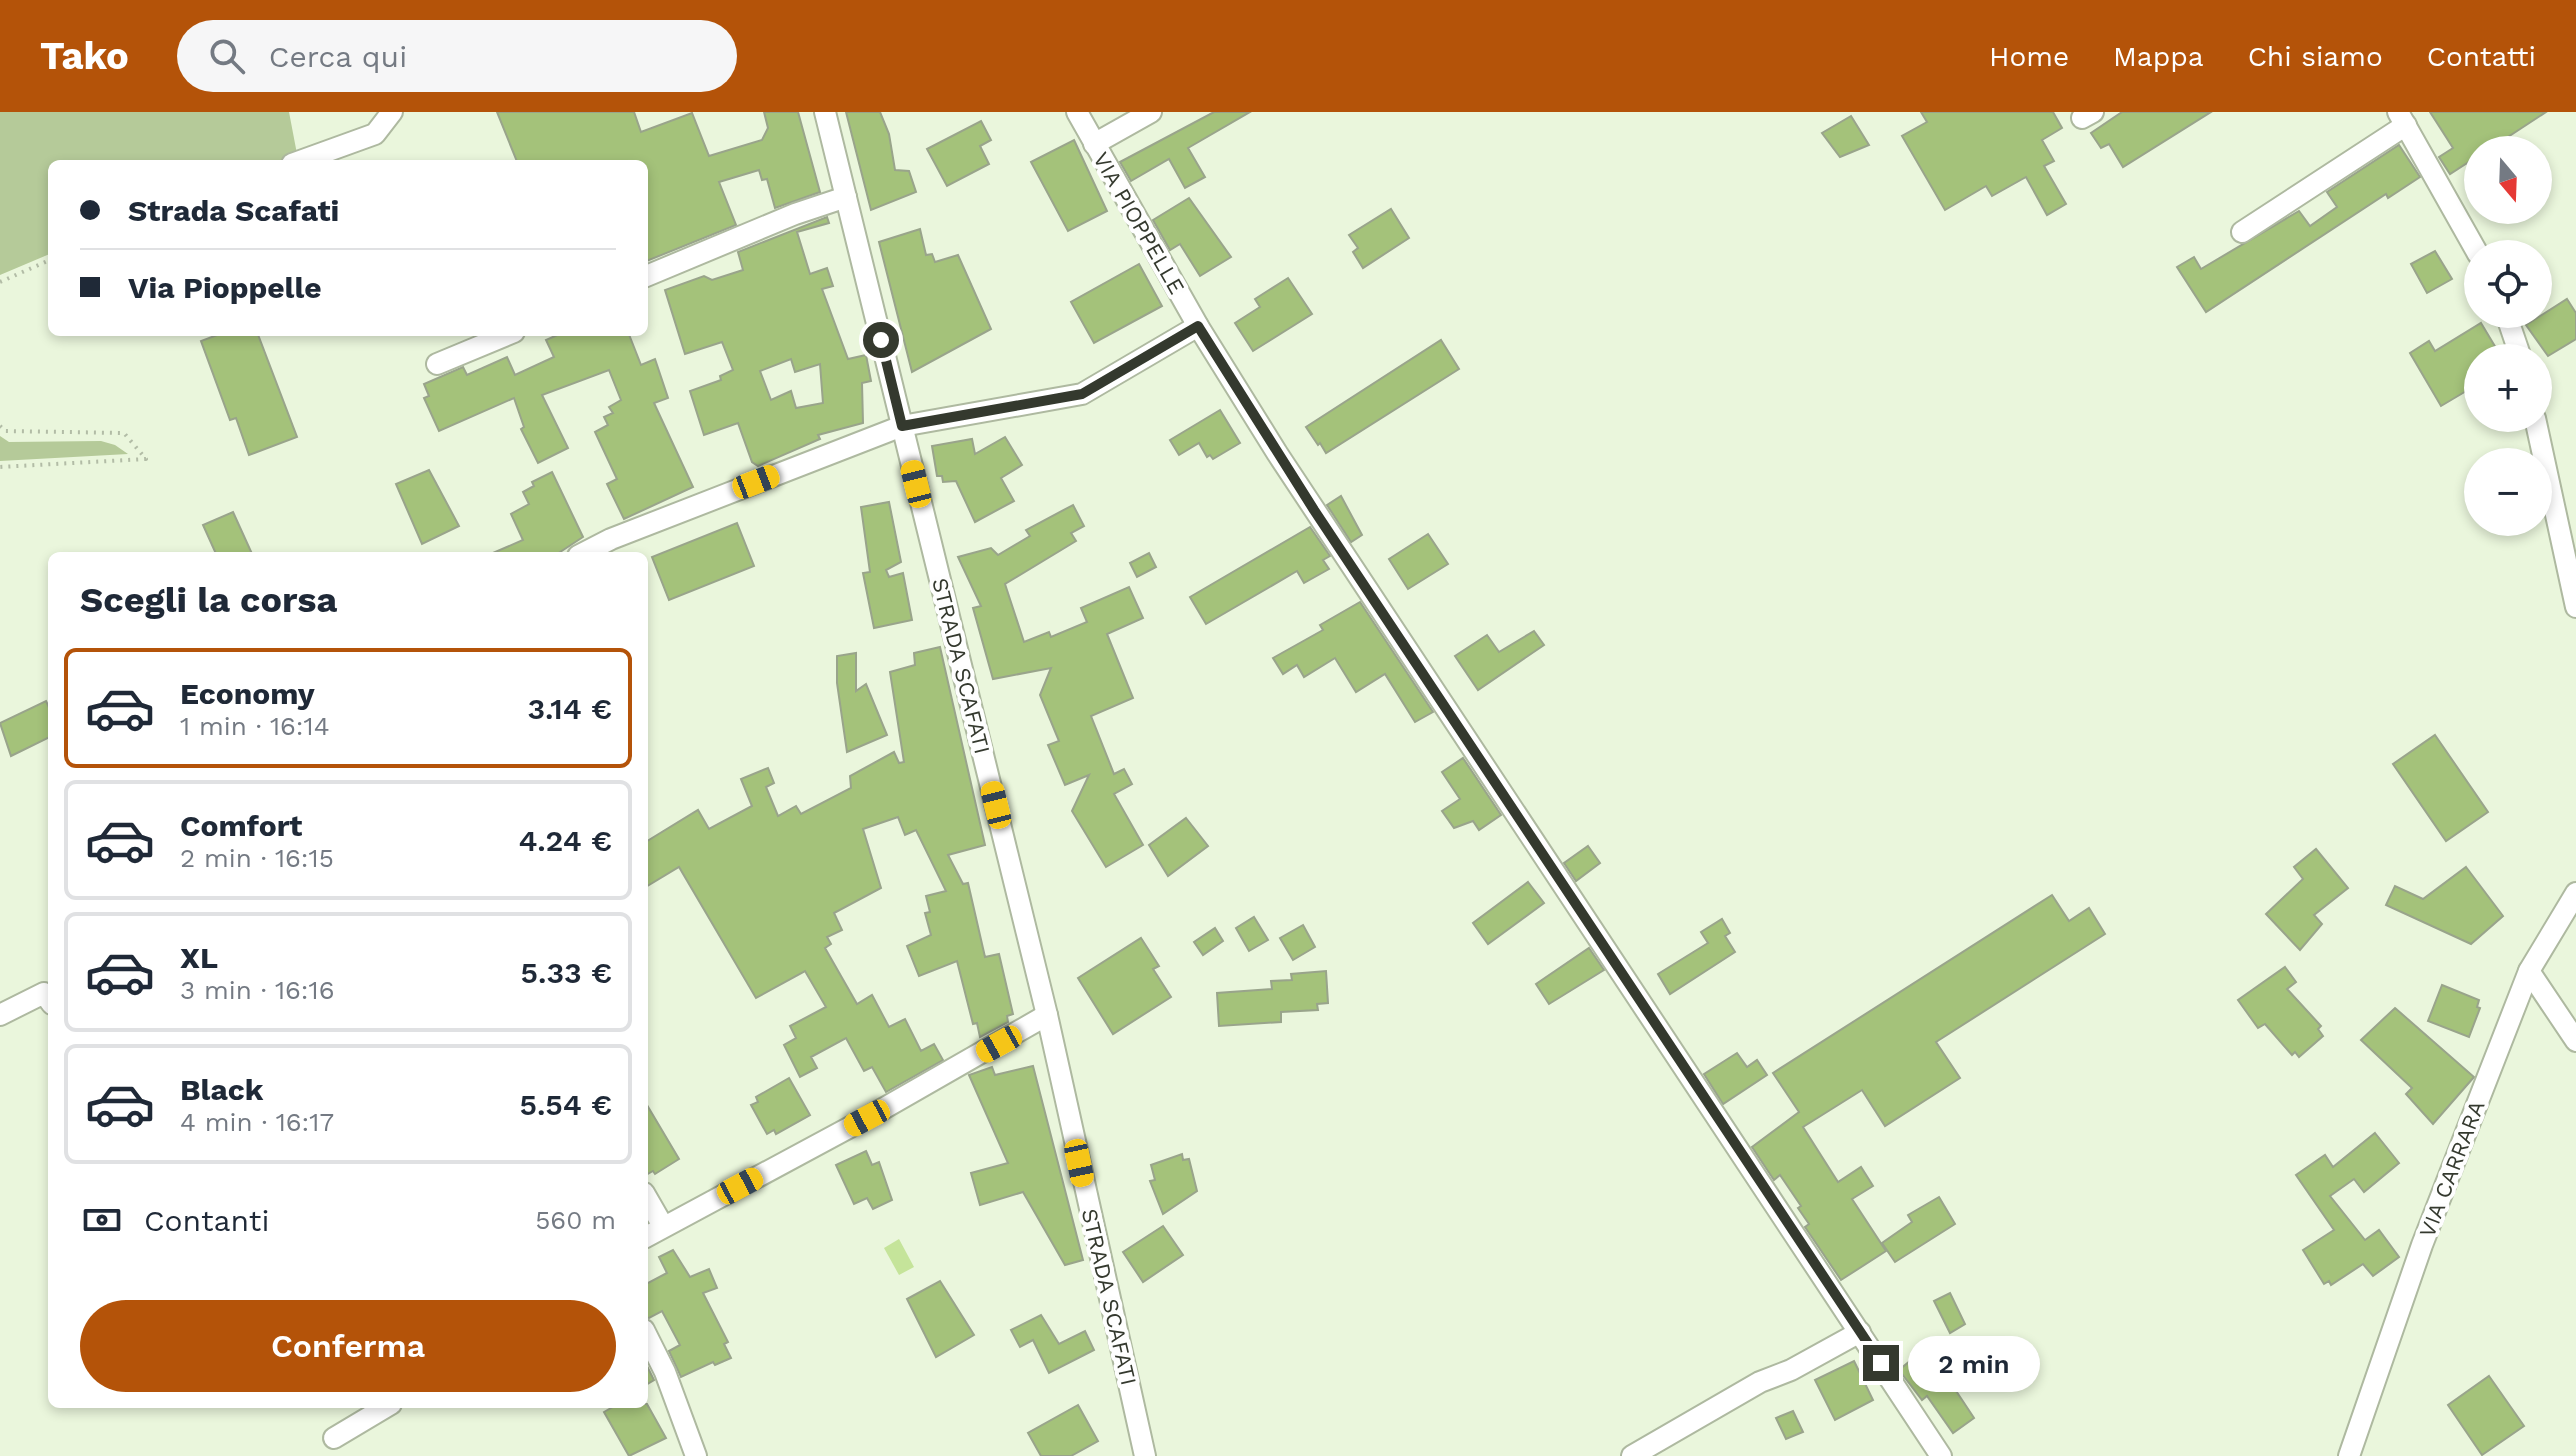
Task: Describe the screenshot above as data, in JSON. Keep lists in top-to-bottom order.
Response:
{
  "streets": {
    "street": ["VIA PIOPPELLE", "STRADA SCAFATI", "VIA CARRARA"]
  },
  "north": "bottom",
  "page": {
    "header": "Tako",
    "search": "Cerca qui",
    "nav": [
      "Home",
      "Mappa",
      "Chi siamo",
      "Contatti"
    ],
    "map_buttons": ["+", "−"],
    "banner": ["Strada Scafati", "Via Pioppelle"],
    "heading": "Scegli la corsa",
    "list": [
      {
        "name": "Economy",
        "note": "1 min · 16:14",
        "value": "3.14 €"
      },
      {
        "name": "Comfort",
        "note": "2 min · 16:15",
        "value": "4.24 €"
      },
      {
        "name": "XL",
        "note": "3 min · 16:16",
        "value": "5.33 €"
      },
      {
        "name": "Black",
        "note": "4 min · 16:17",
        "value": "5.54 €"
      }
    ],
    "pay": ["Contanti", "560 m"],
    "buttons": "Conferma",
    "bubble": "2 min"
  }
}
